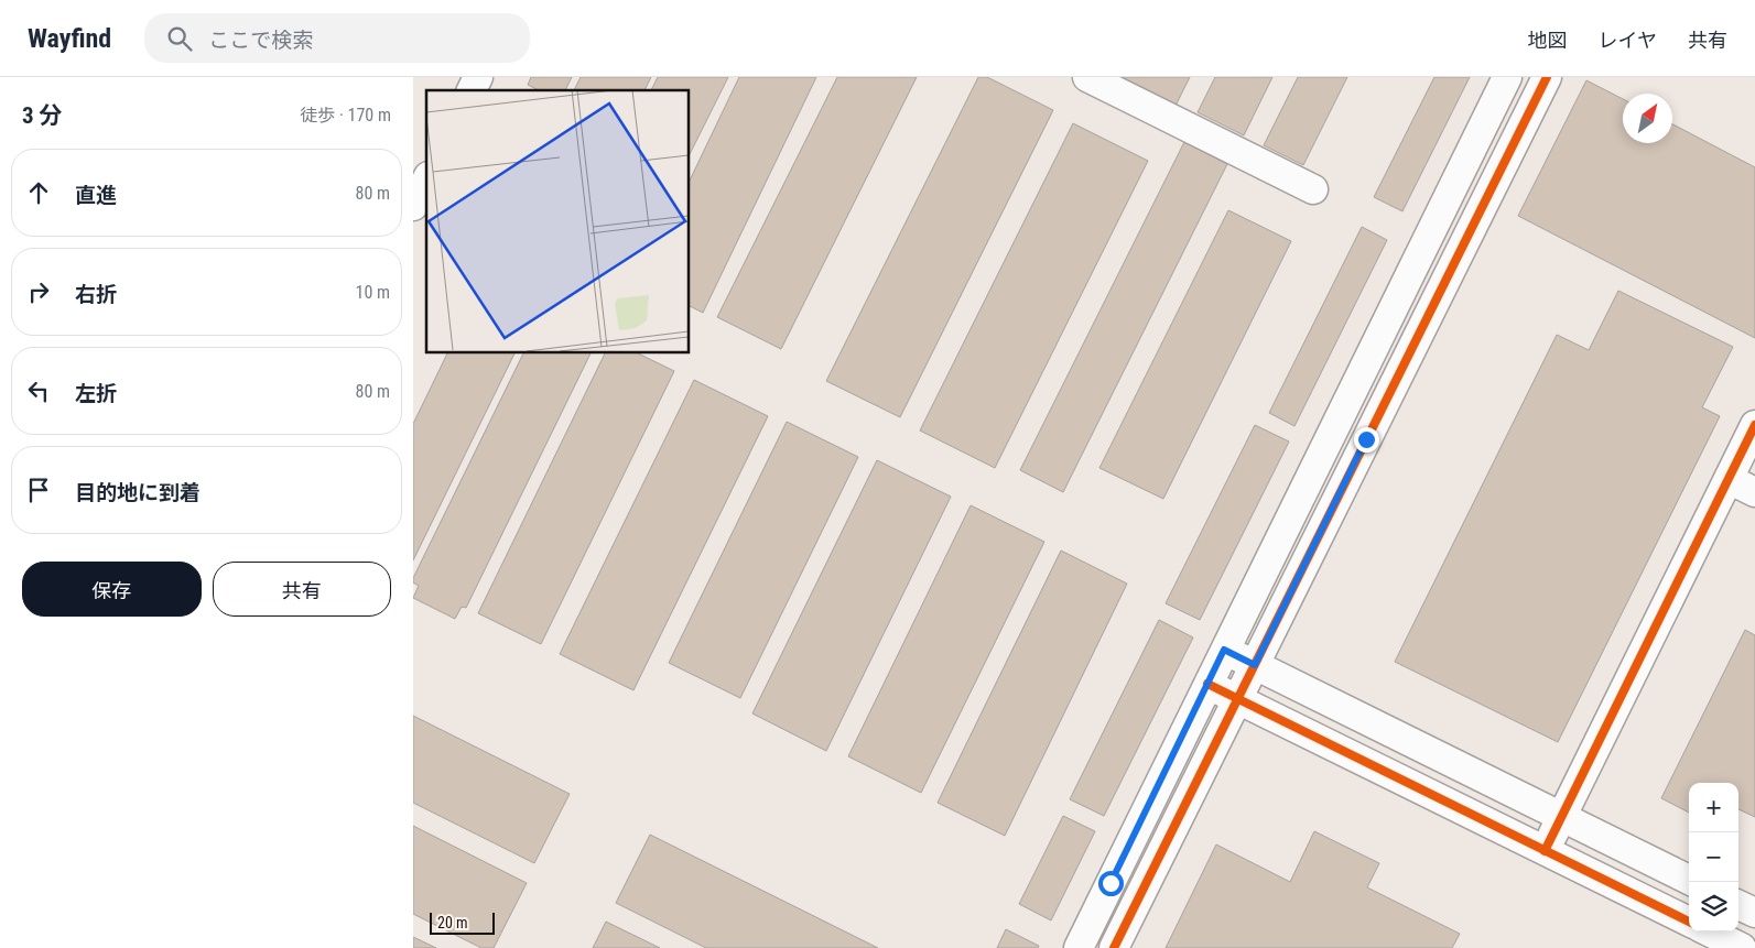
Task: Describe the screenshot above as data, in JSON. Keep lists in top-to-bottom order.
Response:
{
  "scale_bar": "20 m",
  "north": "top right",
  "page": {
    "header": "Wayfind",
    "search": "ここで検索",
    "nav": ["地図", "レイヤ", "共有"],
    "heading": ["3 分", "徒歩 · 170 m"],
    "list": [
      ["直進", "80 m"],
      ["右折", "10 m"],
      ["左折", "80 m"],
      "目的地に到着"
    ],
    "buttons": ["保存", "共有"],
    "map_buttons": ["+", "−"],
    "scale": "20 m"
  }
}
